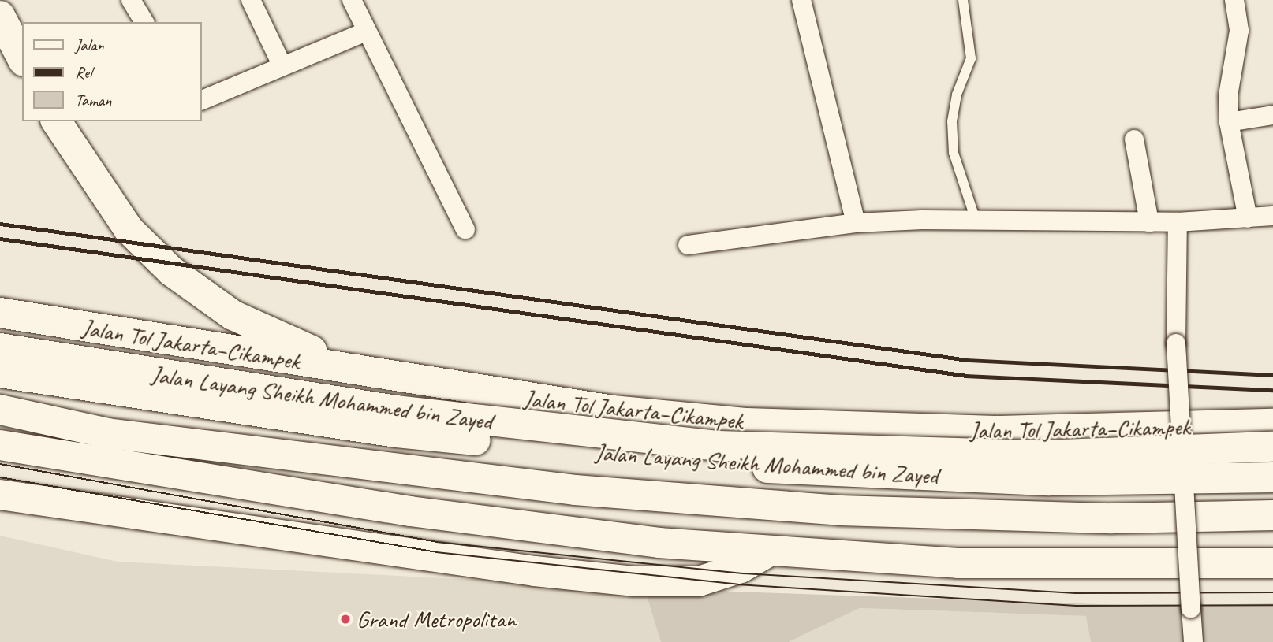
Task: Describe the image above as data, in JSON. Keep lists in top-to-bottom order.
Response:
{
  "streets": {
    "highway": ["Jalan Tol Jakarta–Cikampek", "Jalan Layang Sheikh Mohammed bin Zayed"]
  },
  "places": ["Grand Metropolitan"],
  "legend": ["Jalan", "Rel", "Taman"]
}
